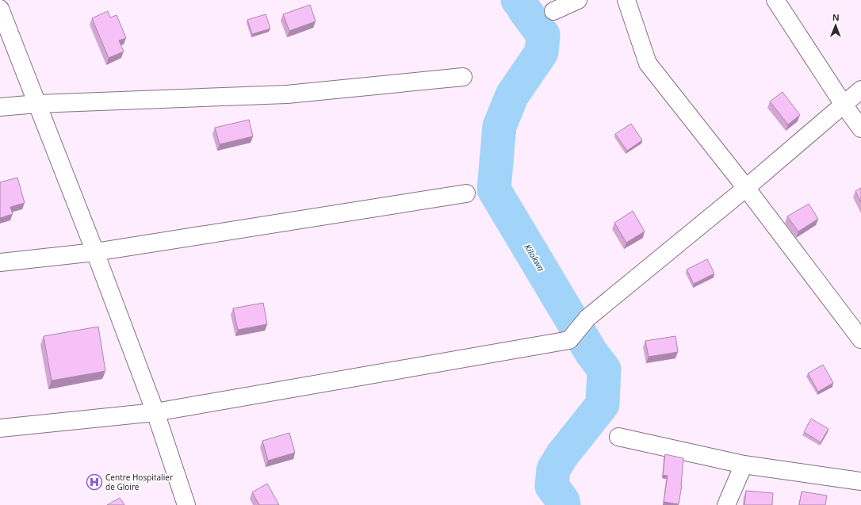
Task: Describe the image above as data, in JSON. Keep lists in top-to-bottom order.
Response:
{
  "water": ["Kilokwa"],
  "places": {
    "hospital": ["Centre Hospitalier de Gloire"]
  },
  "north": "top"
}
